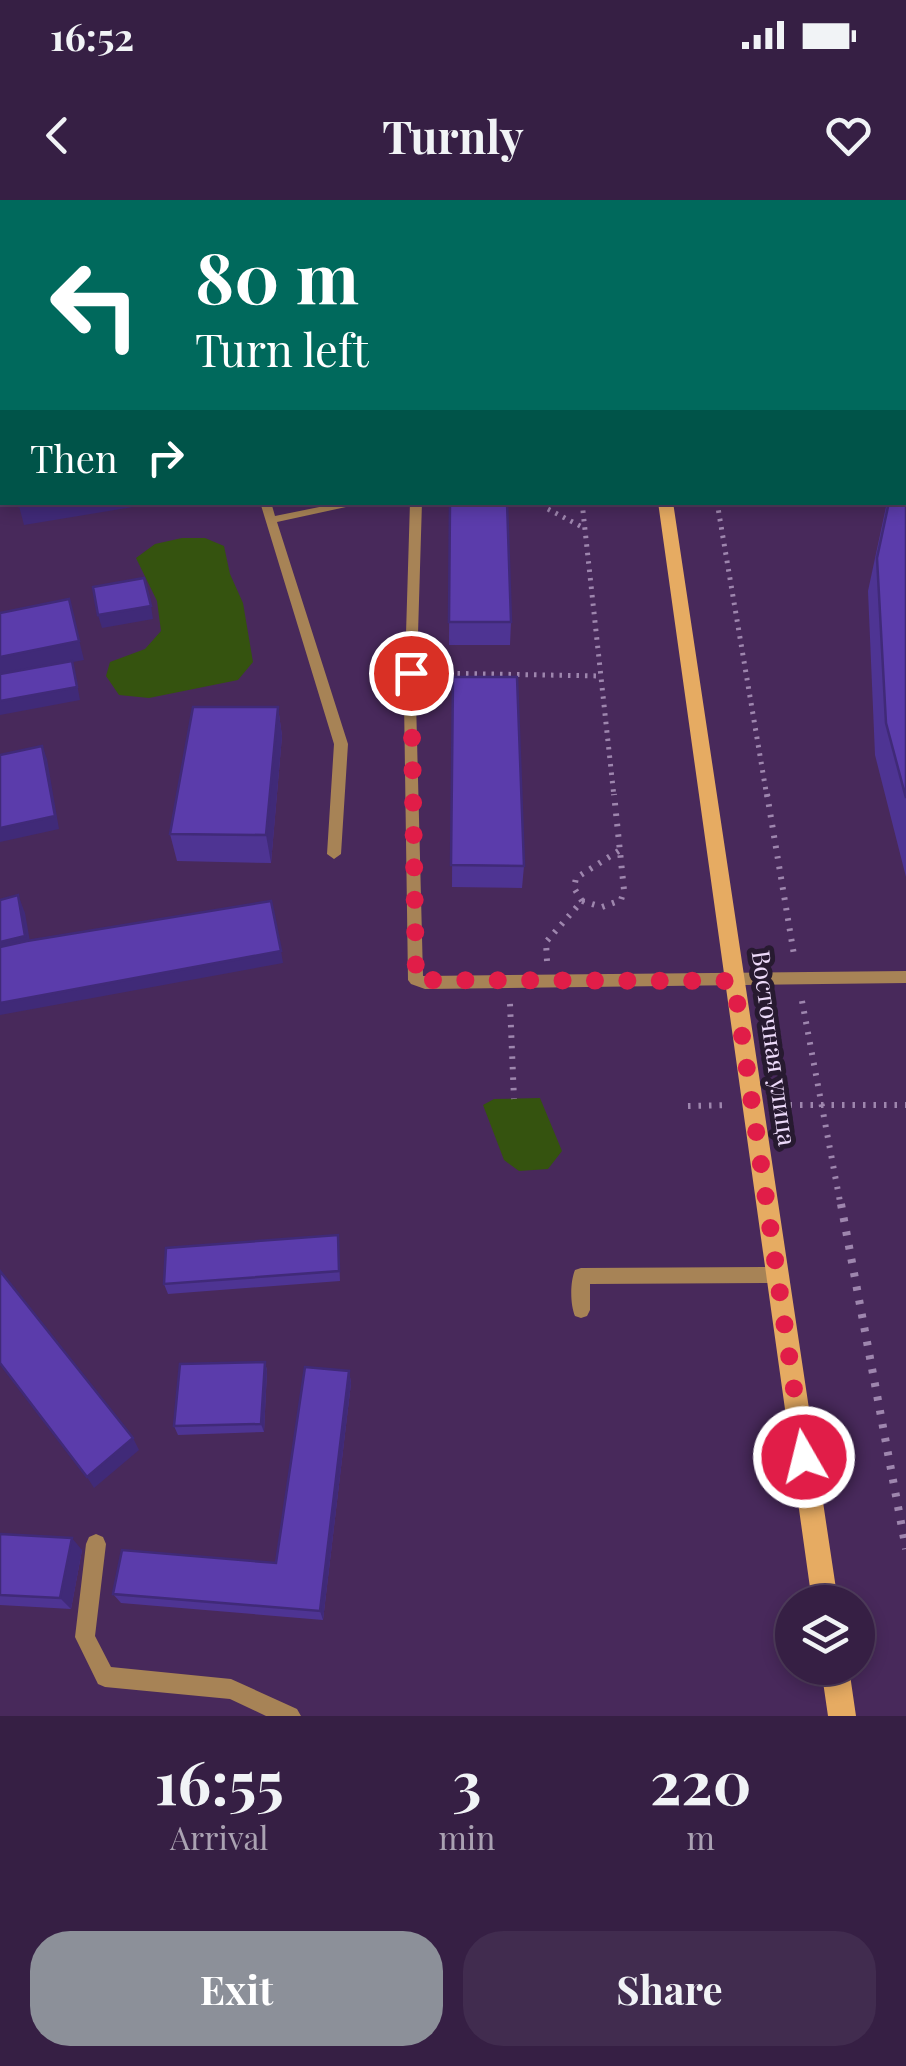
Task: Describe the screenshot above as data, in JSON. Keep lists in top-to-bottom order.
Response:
{
  "streets": {
    "main road": ["Восточная улица"]
  },
  "page": {
    "status": "16:52",
    "header": "Turnly",
    "turn": ["80 m", "Turn left"],
    "then": "Then",
    "eta": [
      "16:55",
      "Arrival",
      "3",
      "min",
      "220",
      "m"
    ],
    "buttons": ["Exit", "Share"]
  }
}
